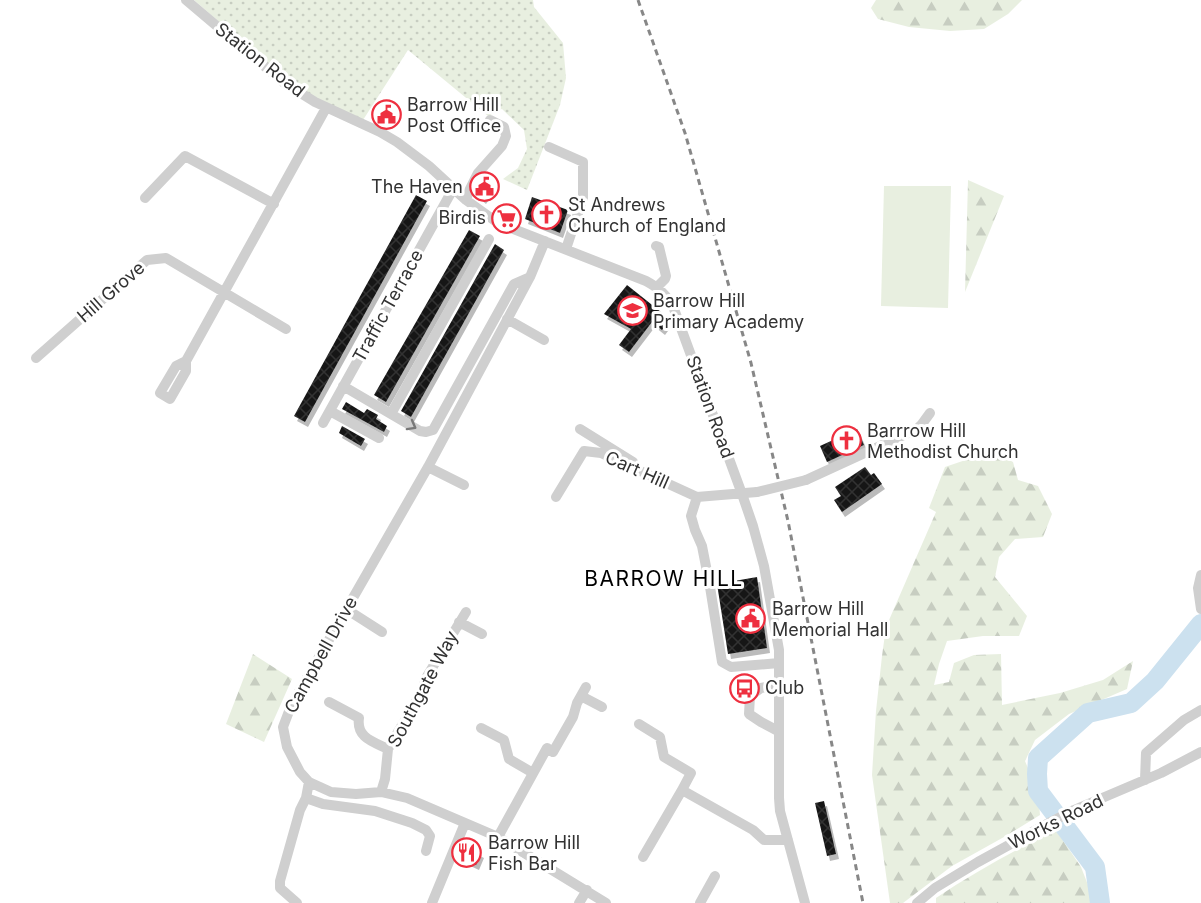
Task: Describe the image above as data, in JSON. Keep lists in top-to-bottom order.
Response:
{
  "streets": {
    "street": [
      "Station Road",
      "Hill Grove",
      "Traffic Terrace",
      "Cart Hill",
      "Campbell Drive",
      "Southgate Way",
      "Works Road"
    ]
  },
  "crossings": [
    ["Station Road", "Traffic Terrace"],
    ["Station Road", "Cart Hill"],
    ["Station Road", "Campbell Drive"]
  ],
  "districts": ["BARROW HILL"],
  "places": {
    "public building": ["Barrow Hill Post Office", "The Haven", "Barrow Hill Memorial Hall"],
    "church": ["St Andrews Church of England", "Barrrow Hill Methodist Church"],
    "supermarket": ["Birdis"],
    "school or university": ["Barrow Hill Primary Academy"],
    "bus stop": ["Club"],
    "restaurant": ["Barrow Hill Fish Bar"]
  }
}
